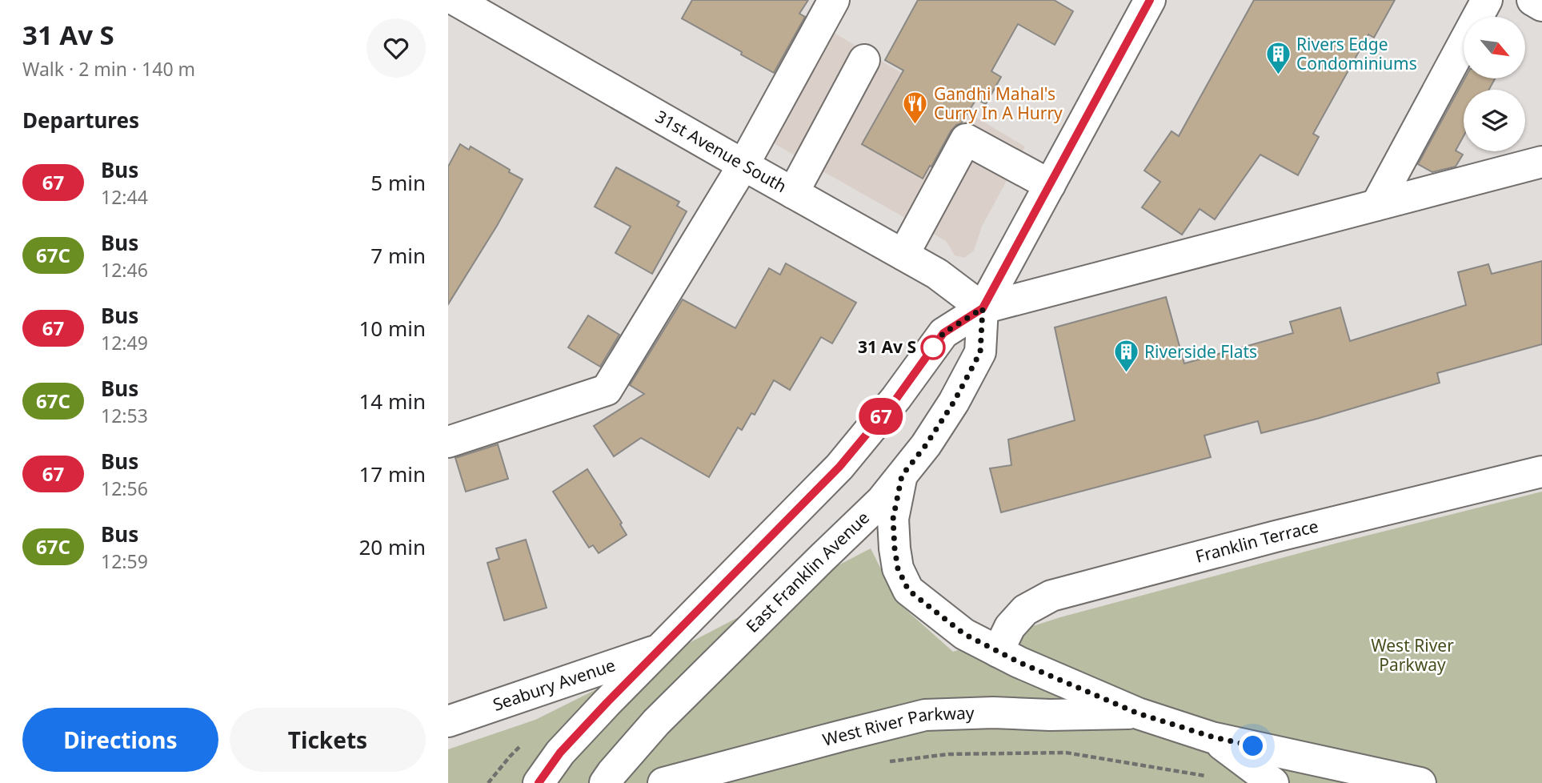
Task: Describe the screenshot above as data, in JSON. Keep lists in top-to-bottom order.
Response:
{
  "streets": {
    "street": [
      "31st Avenue South",
      "Franklin Terrace",
      "East Franklin Avenue",
      "Seabury Avenue",
      "West River Parkway"
    ]
  },
  "crossings": [
    ["31st Avenue South", "East Franklin Avenue"],
    ["Franklin Terrace", "West River Parkway"],
    ["East Franklin Avenue", "Seabury Avenue"],
    ["East Franklin Avenue", "West River Parkway"]
  ],
  "parks": ["West River Parkway"],
  "places": {
    "building": ["Rivers Edge Condominiums", "Riverside Flats"],
    "restaurant": ["Gandhi Mahal's Curry In A Hurry"],
    "other": ["31 Av S"]
  },
  "lines": ["bus line 67"],
  "north": "bottom right",
  "page": {
    "heading": [
      ["31 Av S", "Walk · 2 min · 140 m"],
      "Departures"
    ],
    "on_map": "67",
    "list": [
      {
        "mark": "67",
        "name": "Bus",
        "note": "12:44",
        "value": "5 min"
      },
      {
        "mark": "67C",
        "name": "Bus",
        "note": "12:46",
        "value": "7 min"
      },
      {
        "mark": "67",
        "name": "Bus",
        "note": "12:49",
        "value": "10 min"
      },
      {
        "mark": "67C",
        "name": "Bus",
        "note": "12:53",
        "value": "14 min"
      },
      {
        "mark": "67",
        "name": "Bus",
        "note": "12:56",
        "value": "17 min"
      },
      {
        "mark": "67C",
        "name": "Bus",
        "note": "12:59",
        "value": "20 min"
      }
    ],
    "buttons": ["Directions", "Tickets"]
  }
}
